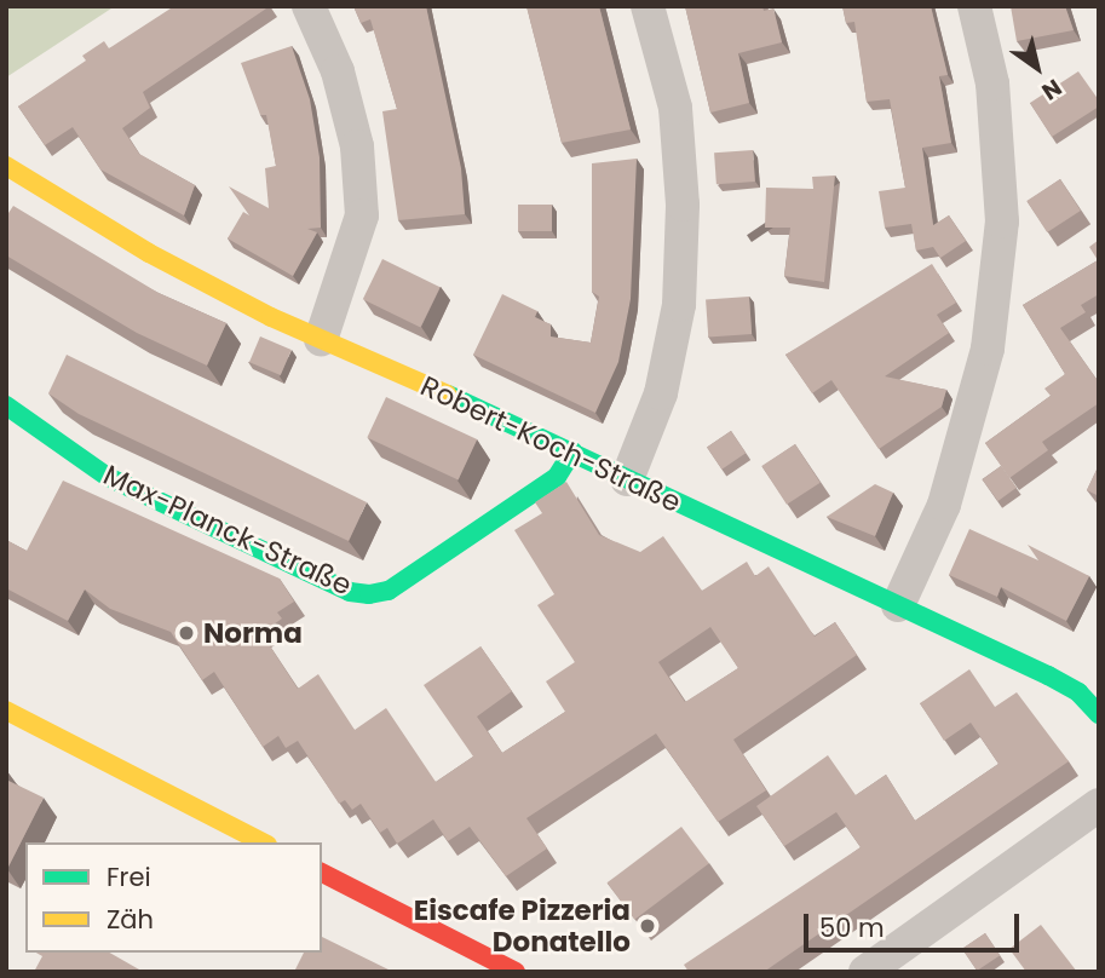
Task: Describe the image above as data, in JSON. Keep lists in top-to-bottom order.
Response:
{
  "streets": {
    "street": ["Robert-Koch-Straße", "Max-Planck-Straße"]
  },
  "crossings": [
    ["Robert-Koch-Straße", "Max-Planck-Straße"]
  ],
  "places": ["Norma", "Eiscafe Pizzeria Donatello"],
  "legend": ["Frei", "Zäh"],
  "scale_bar": "50 m",
  "north": "bottom right"
}
